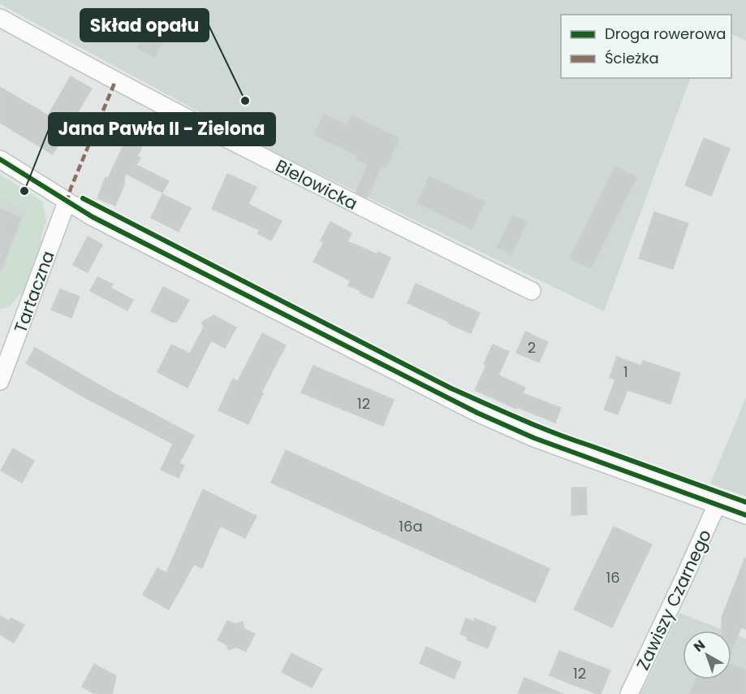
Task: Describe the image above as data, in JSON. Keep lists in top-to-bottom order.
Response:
{
  "streets": {
    "street": ["Bielowicka", "Tartaczna", "Zawiszy Czarnego"]
  },
  "places": ["Skład opału", "Jana Pawła II - Zielona"],
  "house_numbers": [
    "2",
    "1",
    "12",
    "16a",
    "16",
    "12"
  ],
  "legend": ["Droga rowerowa", "Ścieżka"],
  "north": "top left"
}
